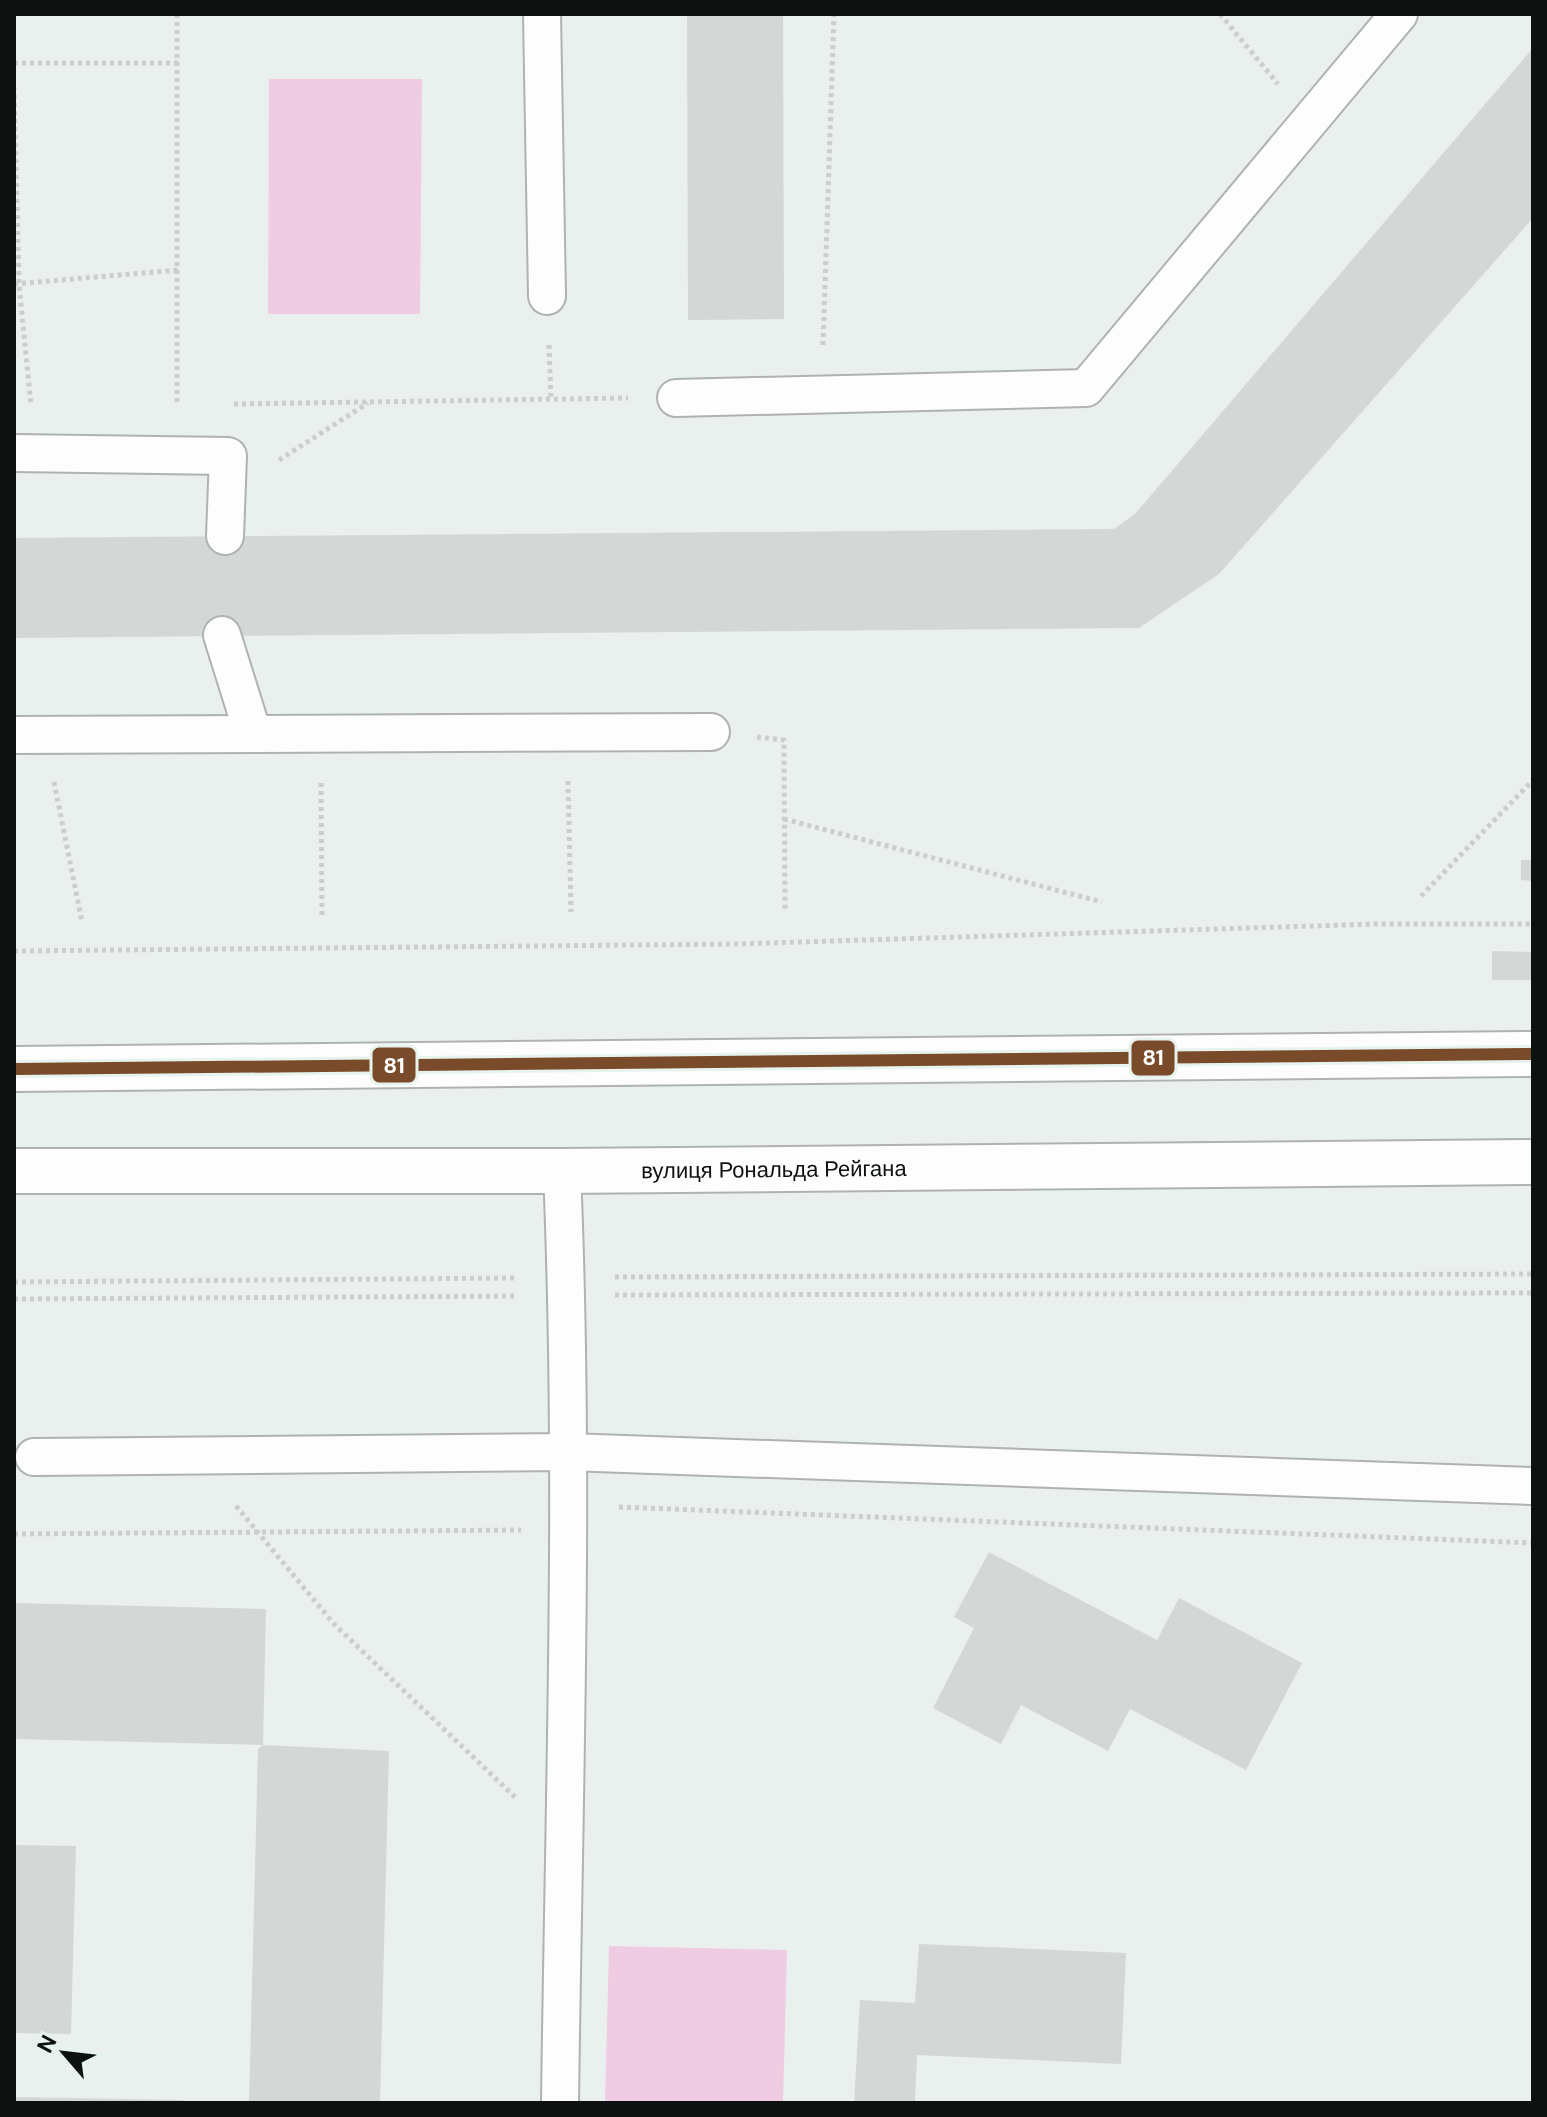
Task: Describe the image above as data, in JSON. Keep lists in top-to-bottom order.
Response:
{
  "streets": {
    "main road": ["вулиця Рональда Рейгана"]
  },
  "lines": ["transit line 81"],
  "north": "top left"
}
